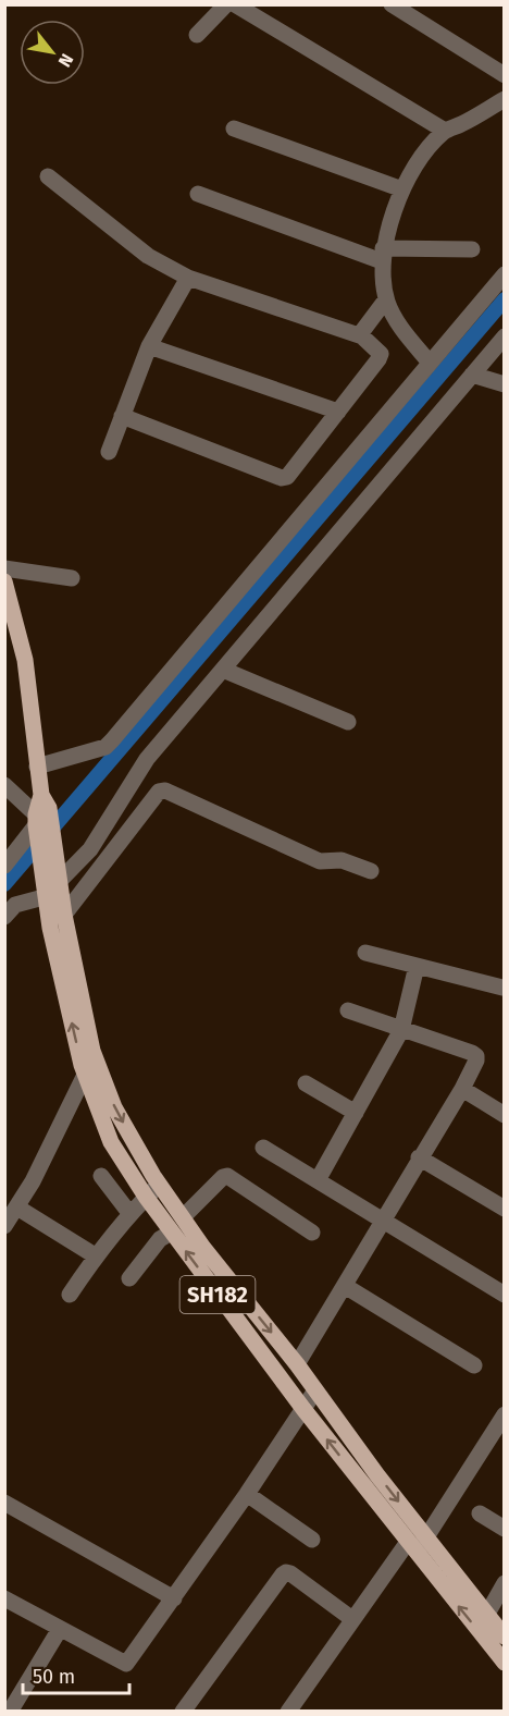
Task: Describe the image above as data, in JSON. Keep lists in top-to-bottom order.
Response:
{
  "streets": {
    "main road": ["SH182"]
  },
  "scale_bar": "50 m",
  "north": "bottom right"
}
